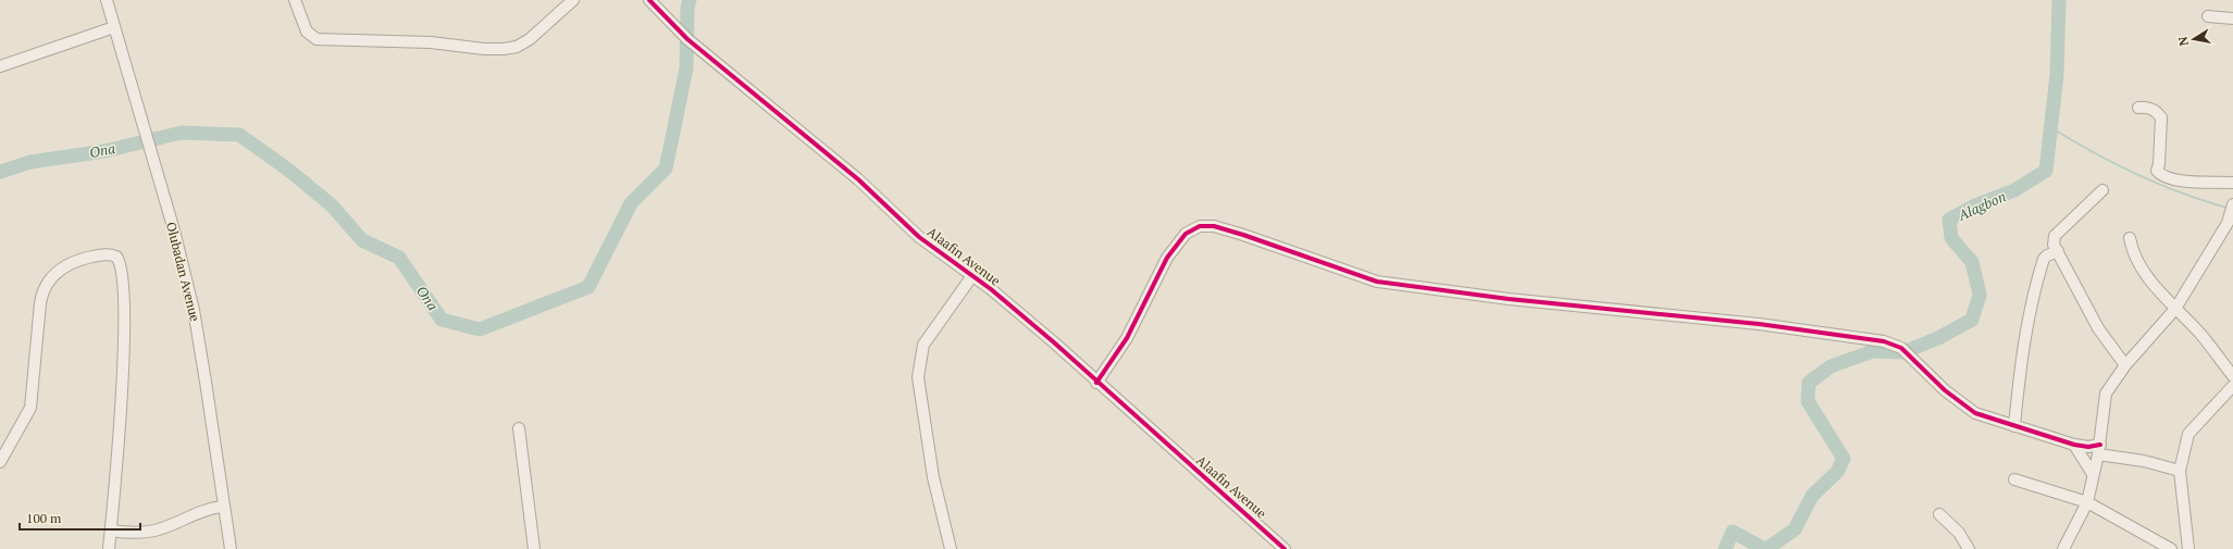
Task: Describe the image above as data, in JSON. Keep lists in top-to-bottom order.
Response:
{
  "streets": {
    "street": ["Alaafin Avenue", "Olubadan Avenue"]
  },
  "water": ["Ona", "Alagbon"],
  "scale_bar": "100 m",
  "north": "left"
}
